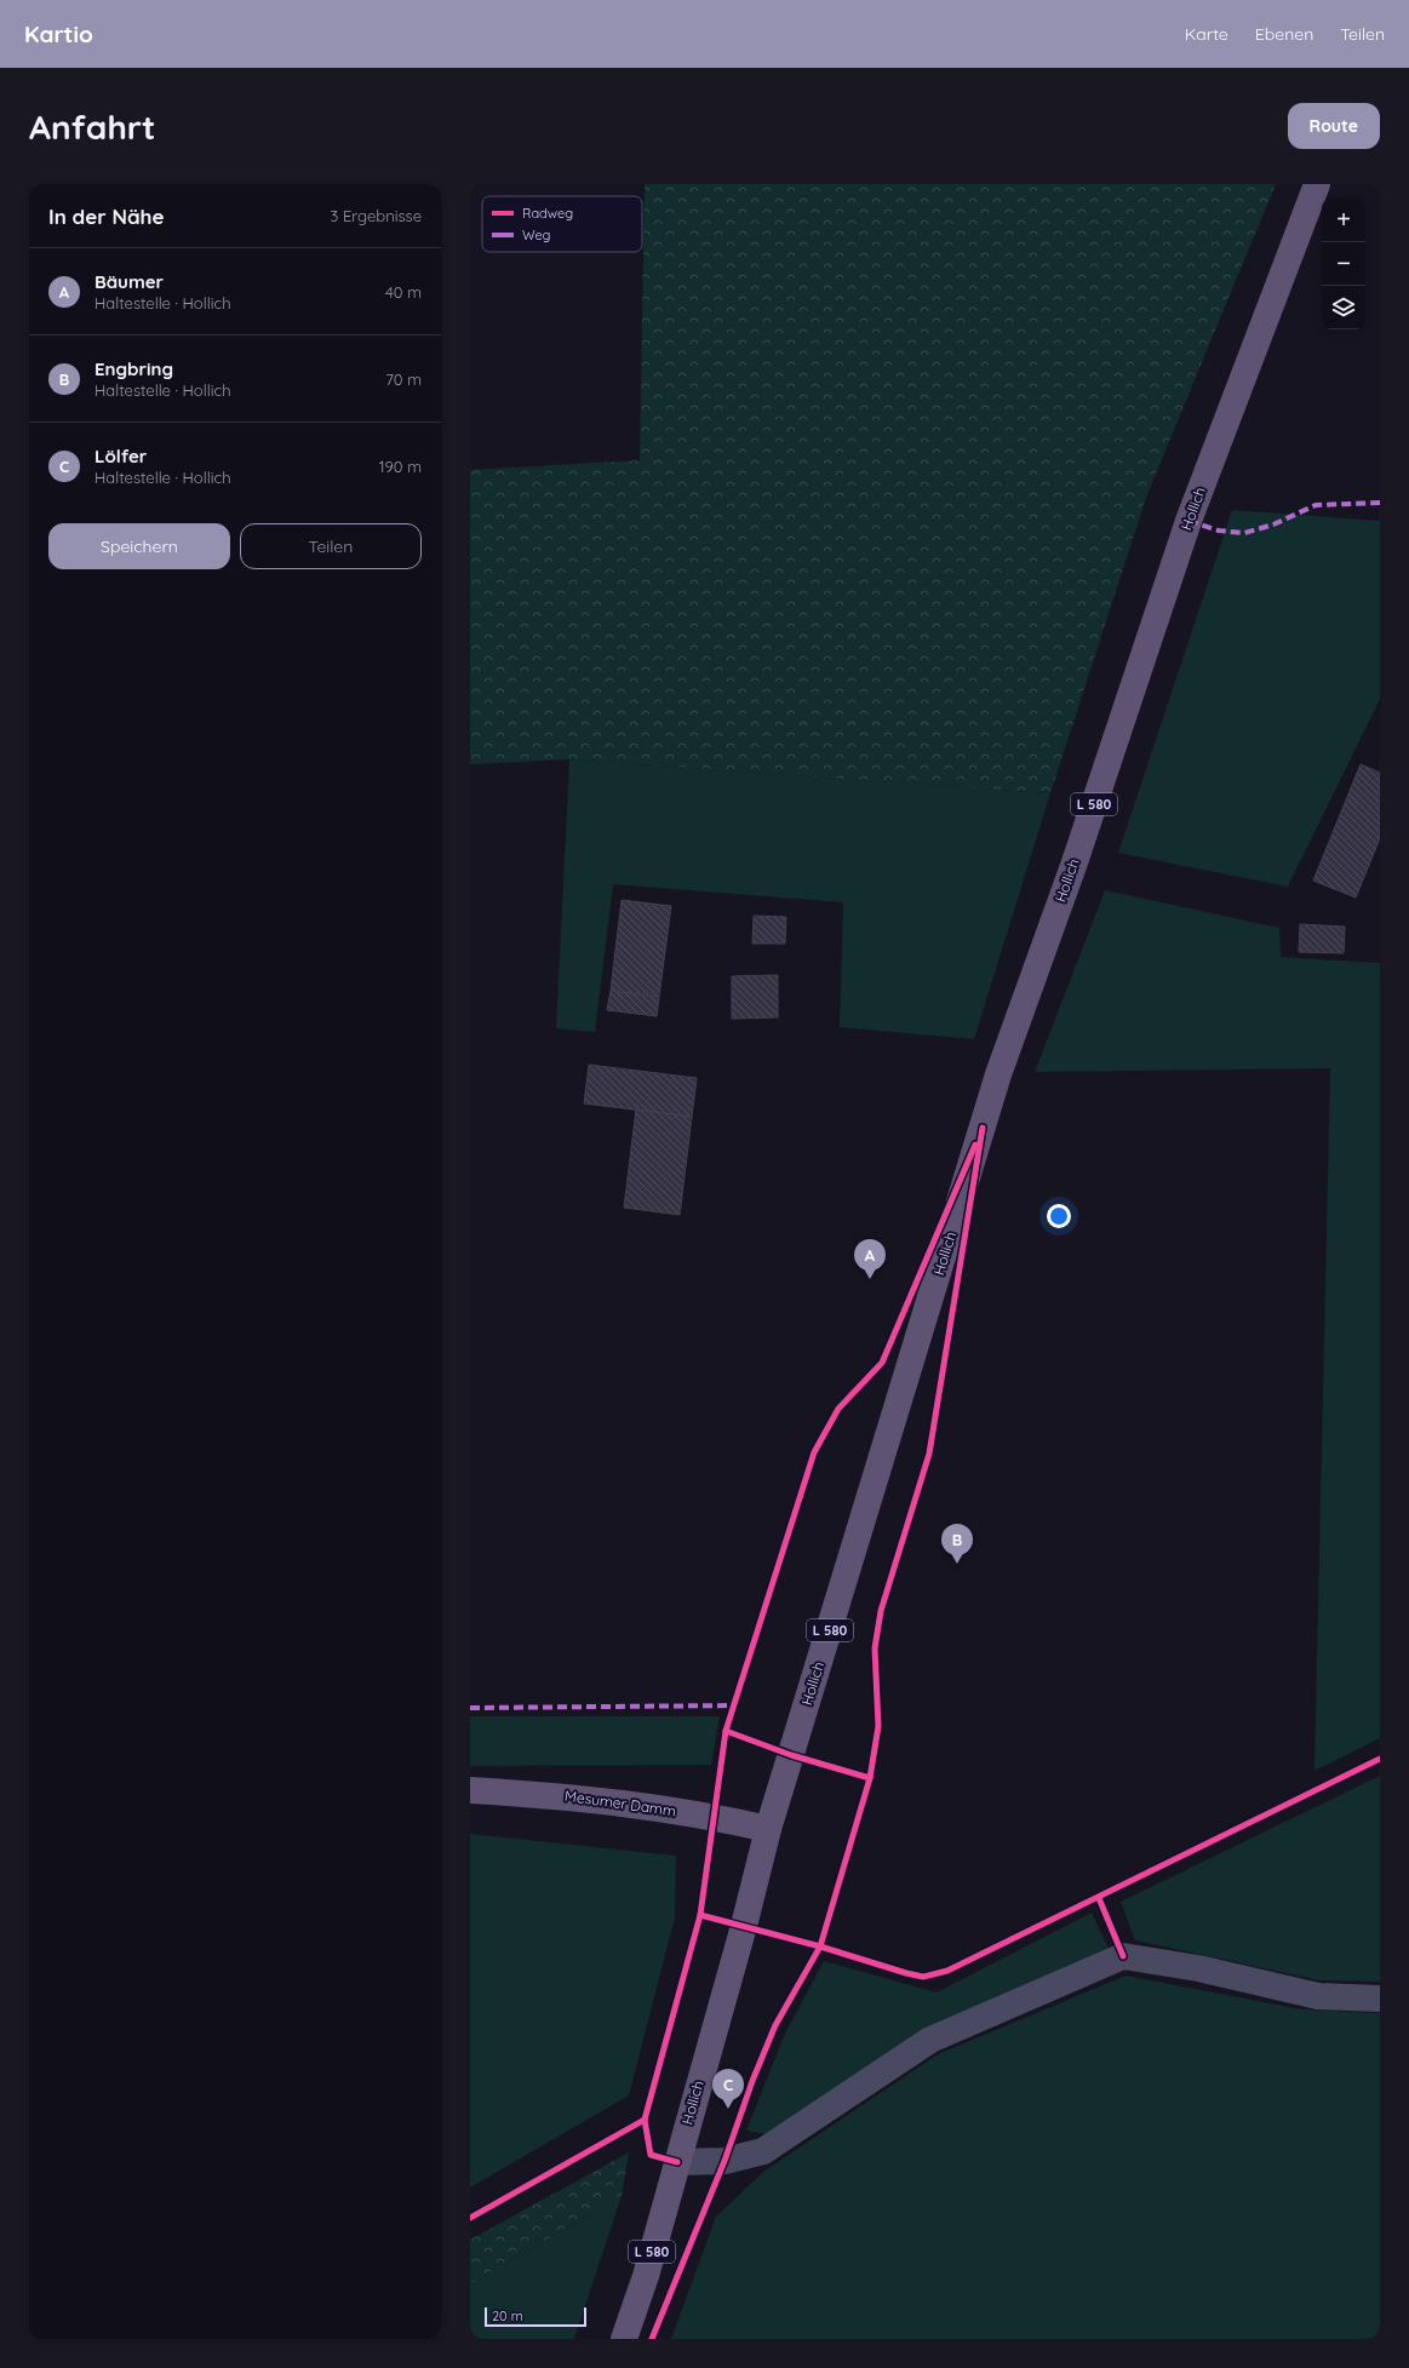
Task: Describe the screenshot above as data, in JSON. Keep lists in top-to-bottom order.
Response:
{
  "streets": {
    "main road": ["Hollich", "L 580", "Mesumer Damm"]
  },
  "crossings": [
    ["Hollich", "Mesumer Damm"]
  ],
  "legend": ["Radweg", "Weg"],
  "scale_bar": "20 m",
  "page": {
    "header": "Kartio",
    "nav": ["Karte", "Ebenen", "Teilen"],
    "buttons": [
      "Route",
      ["Speichern", "Teilen"]
    ],
    "title": "Anfahrt",
    "heading": ["In der Nähe", "3 Ergebnisse"],
    "map_buttons": ["+", "−"],
    "list": [
      {
        "mark": "A",
        "name": "Bäumer",
        "note": "Haltestelle · Hollich",
        "value": "40 m"
      },
      {
        "mark": "B",
        "name": "Engbring",
        "note": "Haltestelle · Hollich",
        "value": "70 m"
      },
      {
        "mark": "C",
        "name": "Lölfer",
        "note": "Haltestelle · Hollich",
        "value": "190 m"
      }
    ],
    "pins": ["A", "B", "C"],
    "scale": "20 m"
  }
}
